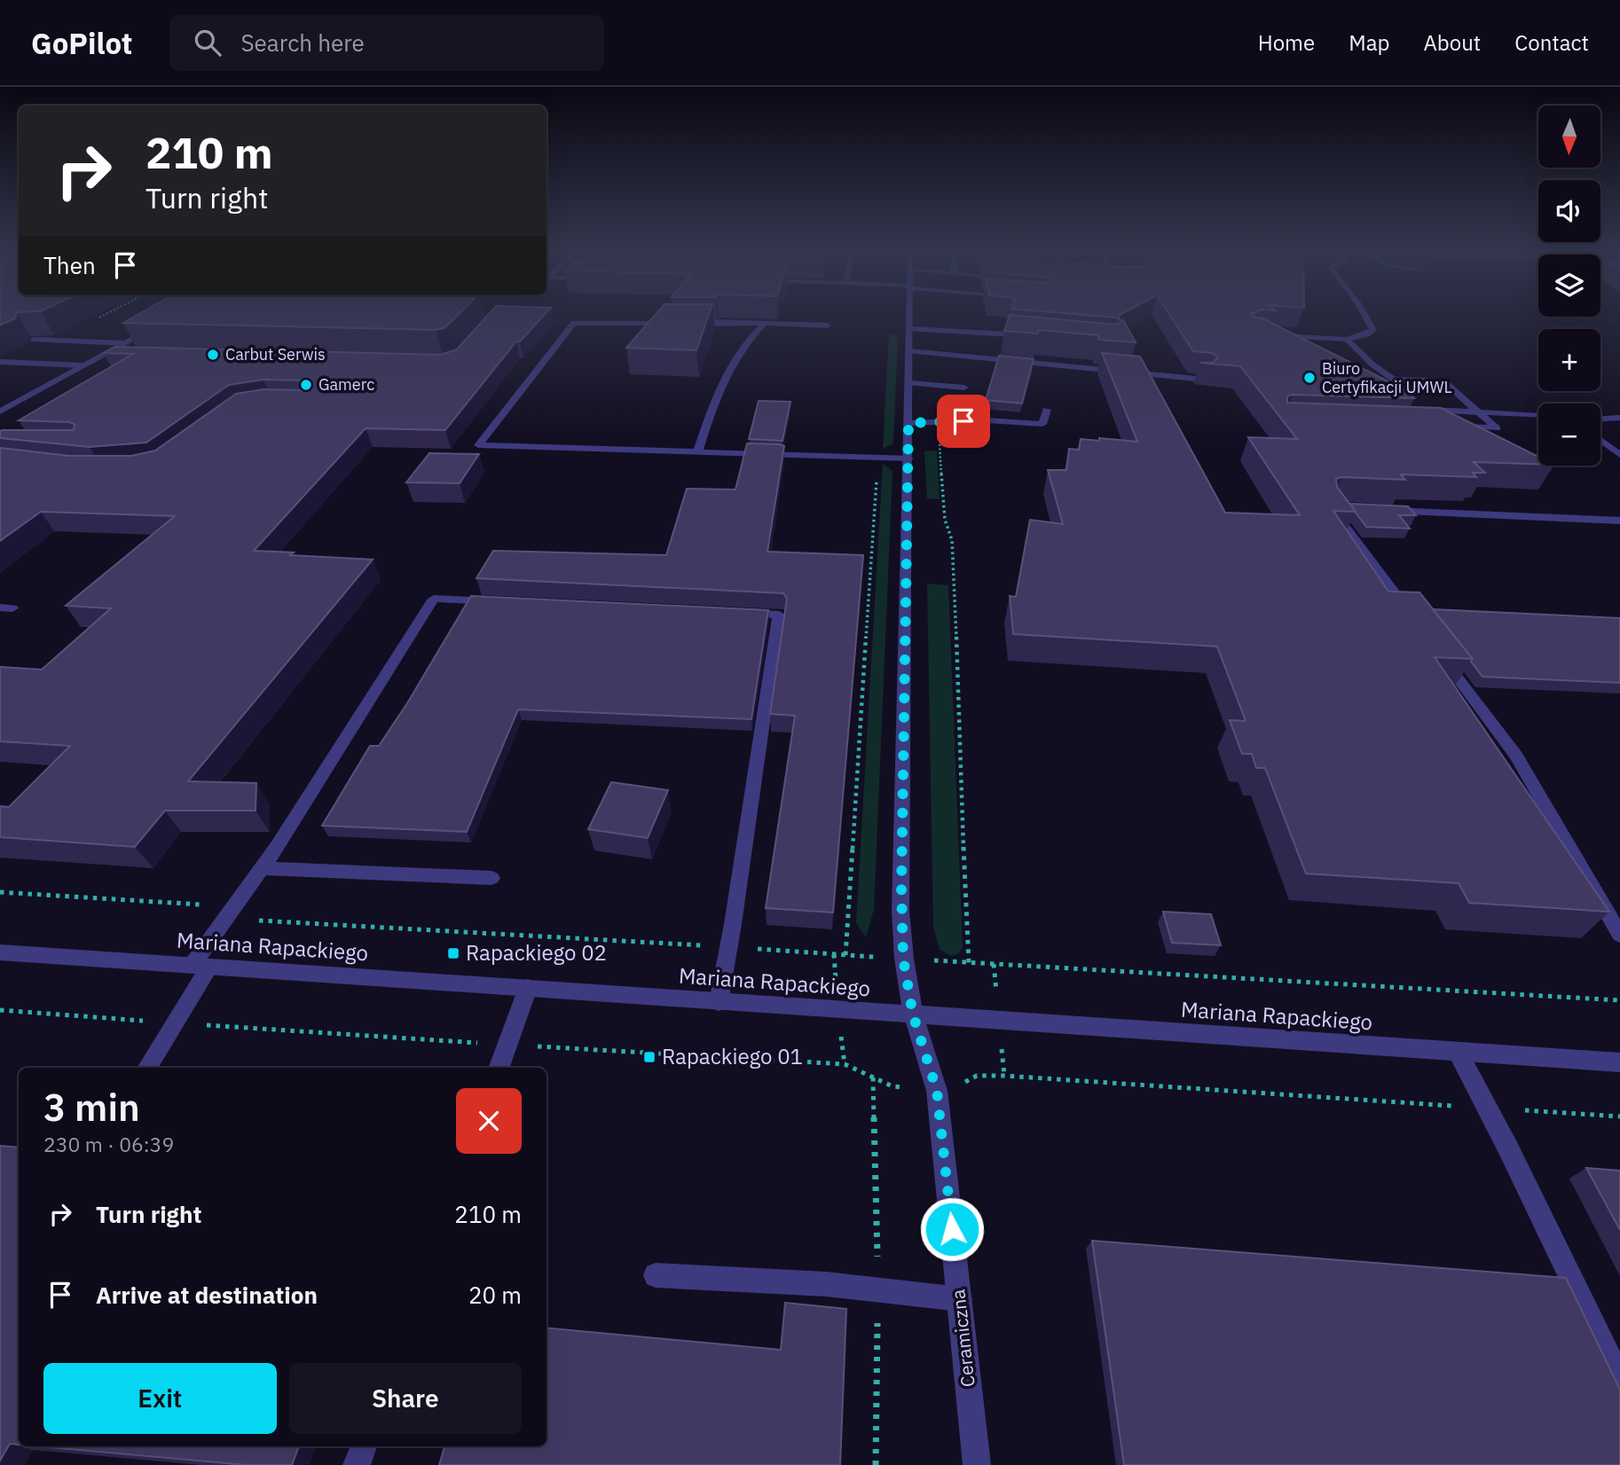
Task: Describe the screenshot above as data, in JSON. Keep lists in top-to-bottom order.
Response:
{
  "streets": {
    "street": ["Mariana Rapackiego", "Ceramiczna"]
  },
  "crossings": [
    ["Mariana Rapackiego", "Ceramiczna"]
  ],
  "places": {
    "other": ["Carbut Serwis", "Biuro Certyfikacji UMWL", "Gamerc"],
    "transit": ["Rapackiego 02", "Rapackiego 01"]
  },
  "north": "bottom",
  "page": {
    "header": "GoPilot",
    "search": "Search here",
    "nav": [
      "Home",
      "Map",
      "About",
      "Contact"
    ],
    "map_buttons": ["+", "−"],
    "turn": ["210 m", "Turn right"],
    "then": "Then",
    "heading": ["3 min", "230 m · 06:39"],
    "list": [
      {
        "name": "Turn right",
        "value": "210 m"
      },
      {
        "name": "Arrive at destination",
        "value": "20 m"
      }
    ],
    "buttons": ["Exit", "Share"]
  }
}
